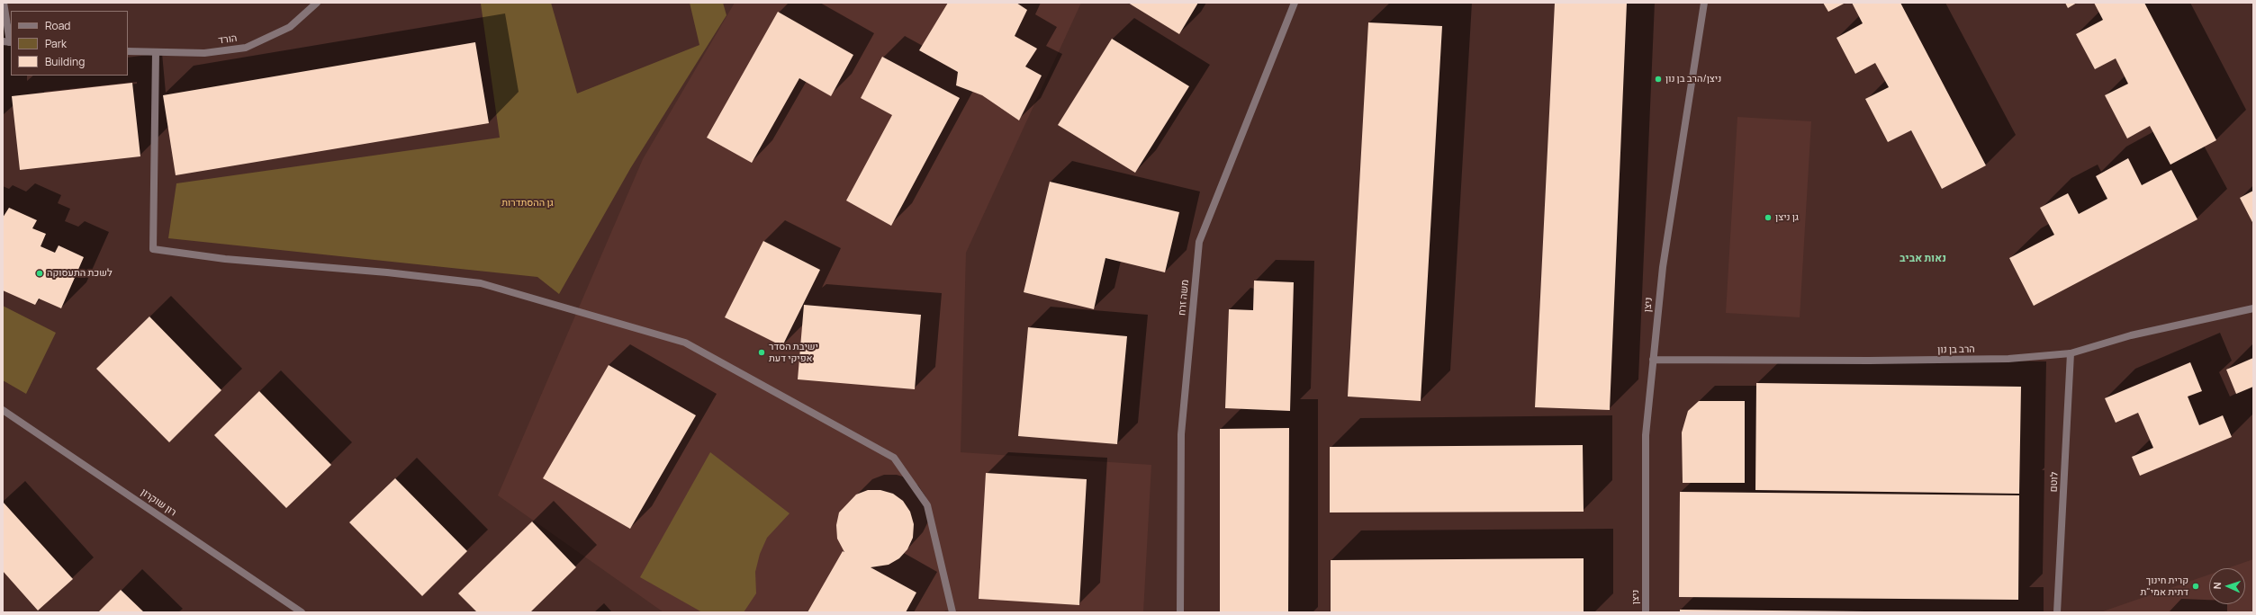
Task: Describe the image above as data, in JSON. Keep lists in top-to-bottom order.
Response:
{
  "streets": {
    "street": [
      "הורד",
      "משה זרח",
      "ניצן",
      "הרב בן נון",
      "לוטם",
      "רון שוקרון"
    ]
  },
  "crossings": [
    ["ניצן", "הרב בן נון"],
    ["הרב בן נון", "לוטם"]
  ],
  "districts": ["נאות אביב"],
  "parks": ["גן ההסתדרות"],
  "places": [
    "ניצן/הרב בן נון",
    "גן ניצן",
    "לשכת התעסוקה",
    "ישיבת הסדר אפיקי דעת",
    "קרית חינוך דתית אמי\"ת"
  ],
  "legend": ["Road", "Park", "Building"],
  "north": "left"
}
